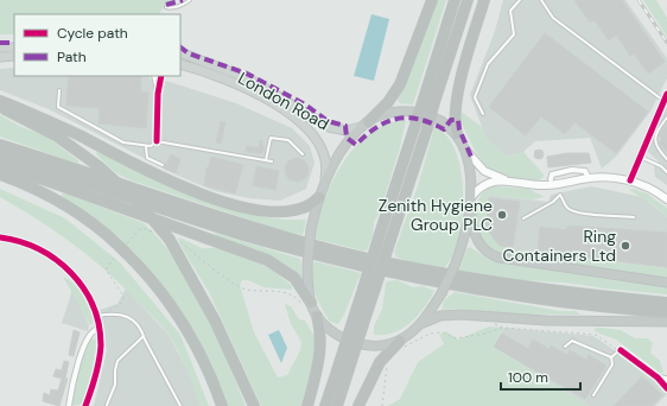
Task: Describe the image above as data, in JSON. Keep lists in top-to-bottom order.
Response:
{
  "streets": {
    "main road": ["London Road"]
  },
  "places": ["Zenith Hygiene Group PLC", "Ring Containers Ltd"],
  "legend": ["Cycle path", "Path"],
  "scale_bar": "100 m"
}
